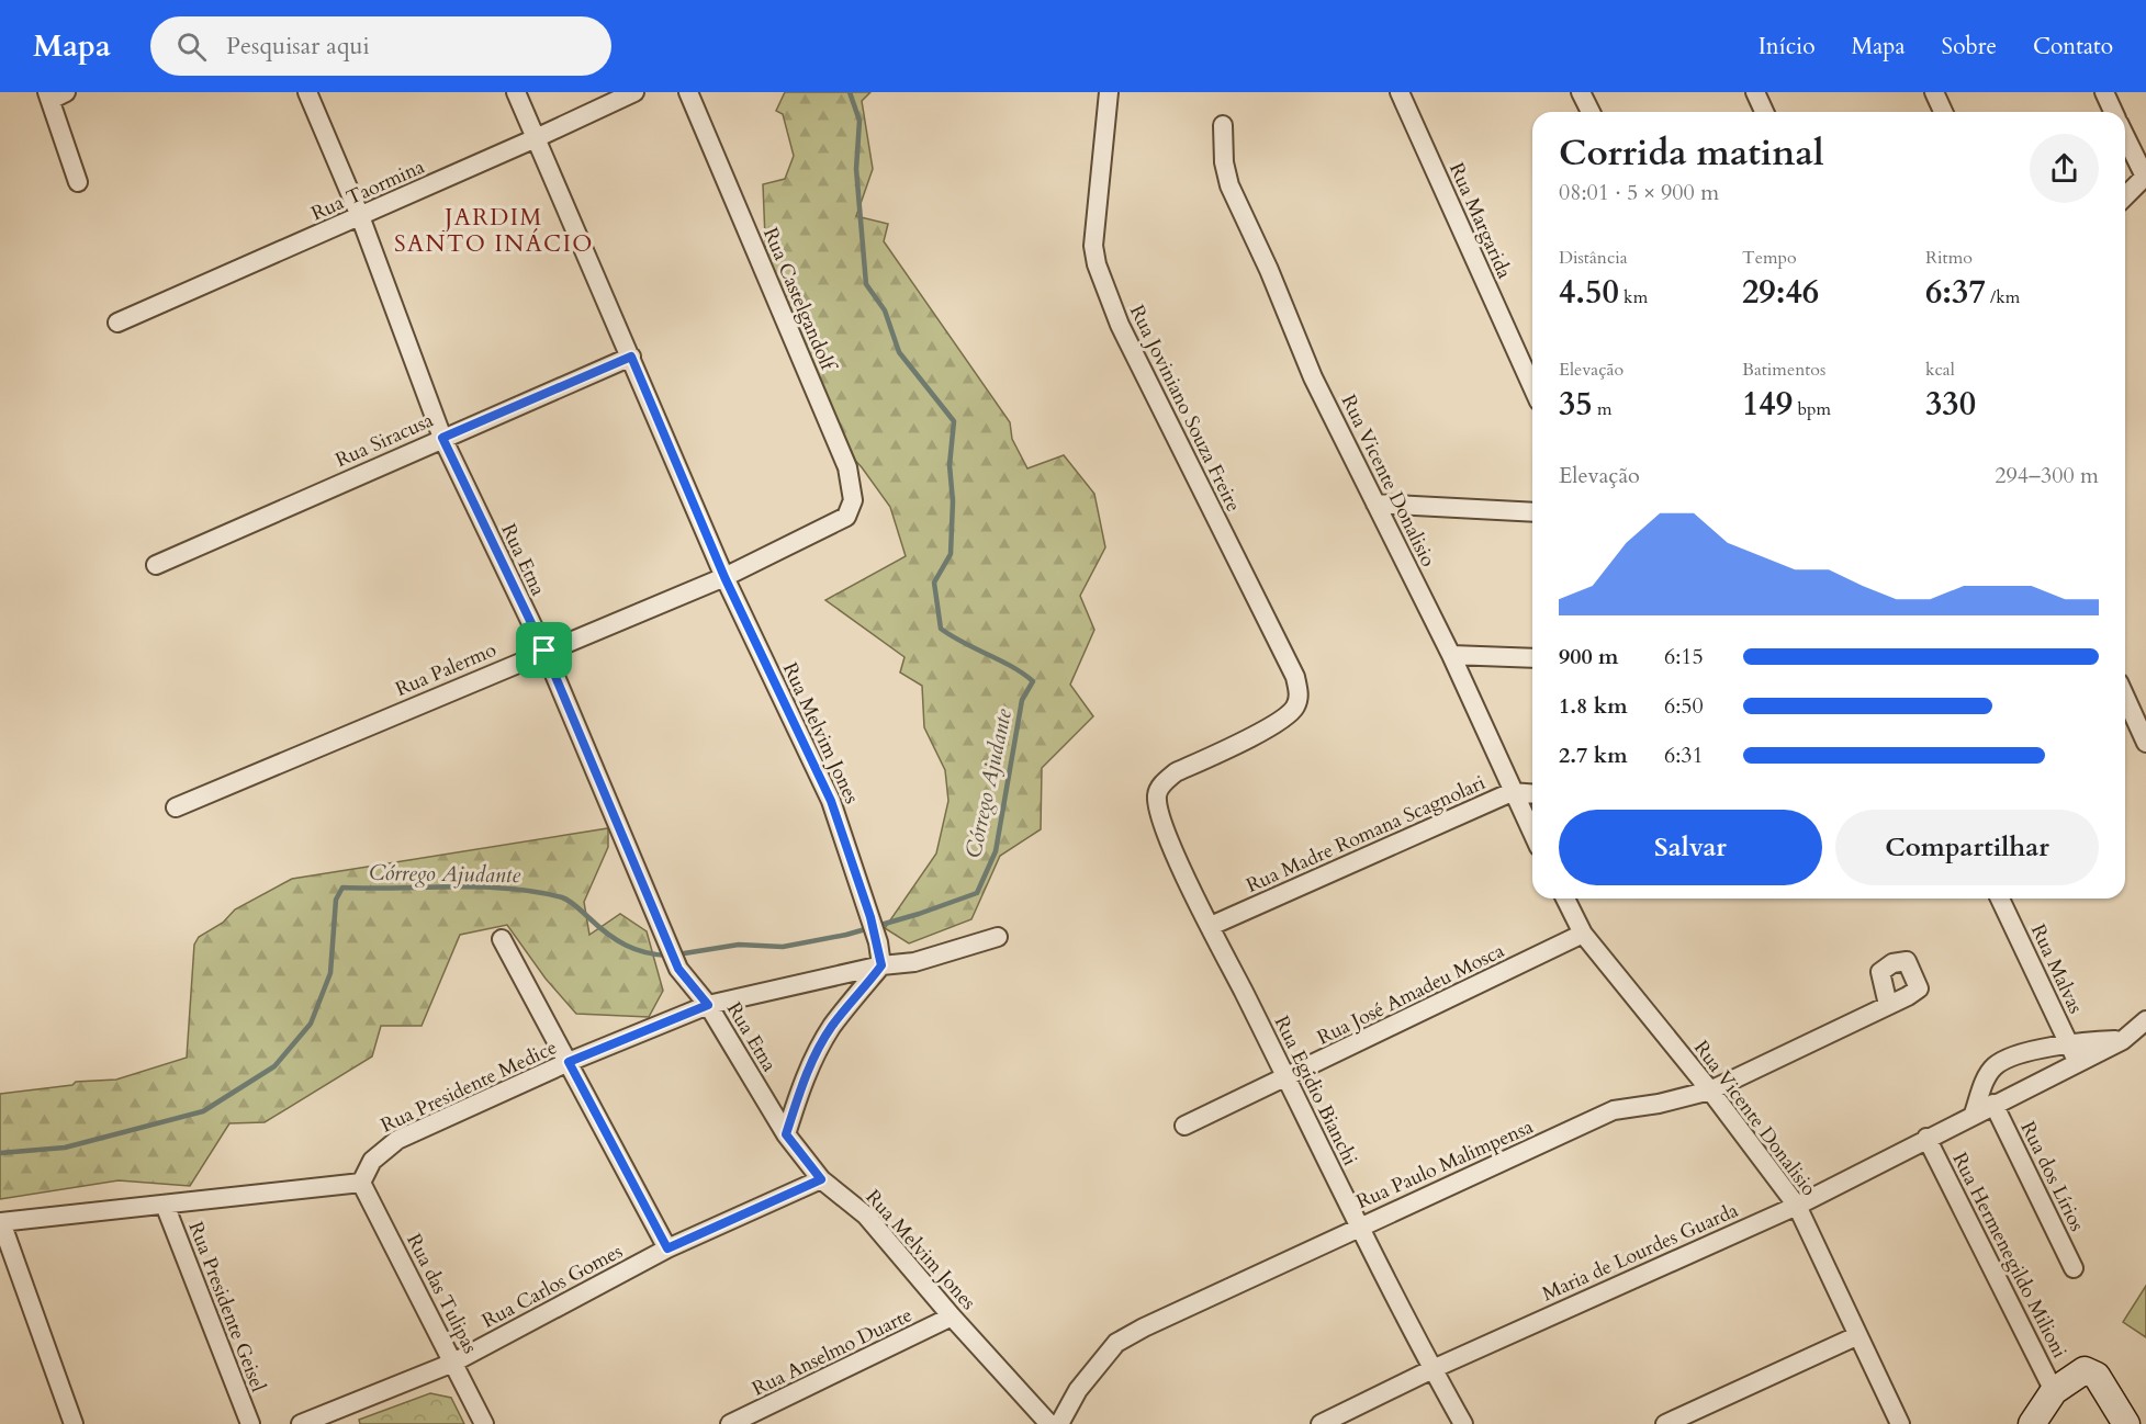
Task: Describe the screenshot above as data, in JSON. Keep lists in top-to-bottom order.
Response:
{
  "streets": {
    "street": [
      "Rua Taormina",
      "Rua Margarida",
      "Rua Castelgandolf",
      "Rua Joviniano Souza Freire",
      "Rua Siracusa",
      "Rua Vicente Donalisio",
      "Rua Etna",
      "Rua Palermo",
      "Rua Melvim Jones",
      "Rua Madre Romana Scagnolari",
      "Rua Malvas",
      "Rua José Amadeu Mosca",
      "Rua Presidente Medice",
      "Rua Egidio Bianchi",
      "Rua Paulo Malimpensa",
      "Rua dos Lírios",
      "Maria de Lourdes Guarda",
      "Rua Hermenegildo Milioni",
      "Rua Carlos Gomes",
      "Rua das Tulipas",
      "Rua Presidente Geisel",
      "Rua Anselmo Duarte"
    ]
  },
  "crossings": [
    ["Rua Taormina", "Rua Etna"],
    ["Rua Taormina", "Rua Melvim Jones"],
    ["Rua Castelgandolf", "Rua Palermo"],
    ["Rua Joviniano Souza Freire", "Rua Egidio Bianchi"],
    ["Rua Siracusa", "Rua Etna"],
    ["Rua Siracusa", "Rua Melvim Jones"],
    ["Rua Vicente Donalisio", "Rua Madre Romana Scagnolari"],
    ["Rua Vicente Donalisio", "Rua José Amadeu Mosca"],
    ["Rua Vicente Donalisio", "Rua Paulo Malimpensa"],
    ["Rua Vicente Donalisio", "Maria de Lourdes Guarda"],
    ["Rua Etna", "Rua Palermo"],
    ["Rua Etna", "Rua Melvim Jones"],
    ["Rua Etna", "Rua Presidente Medice"],
    ["Rua Palermo", "Rua Melvim Jones"],
    ["Rua Melvim Jones", "Rua Presidente Medice"],
    ["Rua Melvim Jones", "Rua Carlos Gomes"],
    ["Rua Melvim Jones", "Rua Anselmo Duarte"],
    ["Rua Madre Romana Scagnolari", "Rua Egidio Bianchi"],
    ["Rua Malvas", "Maria de Lourdes Guarda"],
    ["Rua José Amadeu Mosca", "Rua Egidio Bianchi"],
    ["Rua Presidente Medice", "Rua das Tulipas"],
    ["Rua Egidio Bianchi", "Rua Paulo Malimpensa"],
    ["Rua Egidio Bianchi", "Maria de Lourdes Guarda"],
    ["Rua dos Lírios", "Maria de Lourdes Guarda"],
    ["Maria de Lourdes Guarda", "Rua Hermenegildo Milioni"],
    ["Rua Carlos Gomes", "Rua das Tulipas"]
  ],
  "districts": ["JARDIM SANTO INÁCIO"],
  "water": ["Córrego Ajudante"],
  "page": {
    "header": "Mapa",
    "search": "Pesquisar aqui",
    "nav": [
      "Início",
      "Mapa",
      "Sobre",
      "Contato"
    ],
    "heading": ["Corrida matinal", "08:01 · 5 × 900 m"],
    "stats": [
      ["Distância", "4.50 km"],
      ["Tempo", "29:46"],
      ["Ritmo", "6:37 /km"],
      ["Elevação", "35 m"],
      ["Batimentos", "149 bpm"],
      ["kcal", "330"]
    ],
    "chart": ["Elevação", "294–300 m"],
    "list": [
      {
        "name": "900 m",
        "note": "6:15"
      },
      {
        "name": "1.8 km",
        "note": "6:50"
      },
      {
        "name": "2.7 km",
        "note": "6:31"
      }
    ],
    "buttons": ["Salvar", "Compartilhar"]
  }
}
